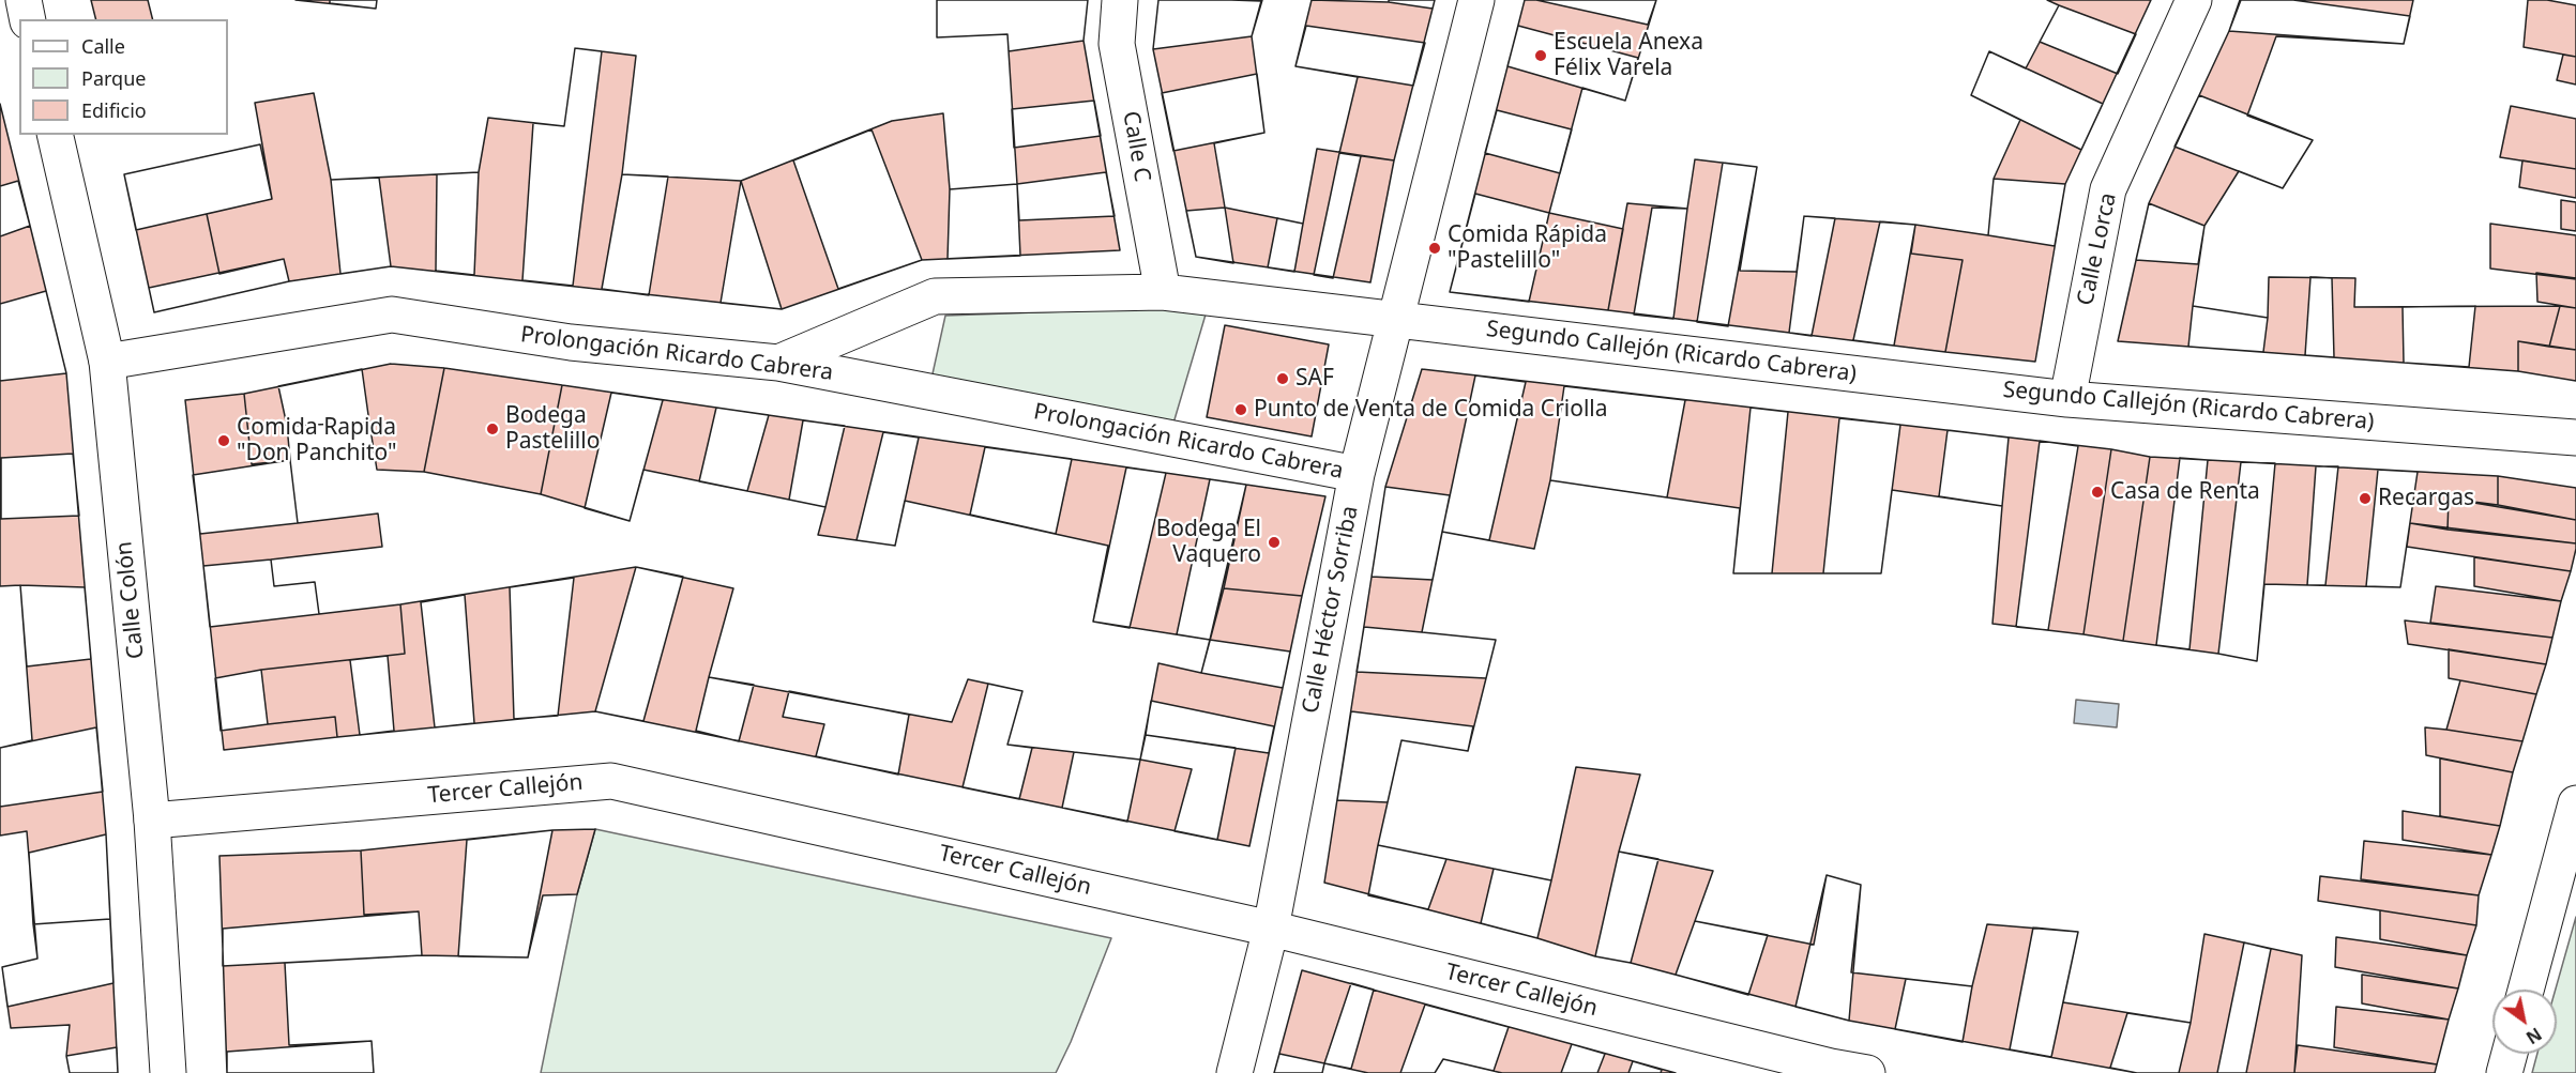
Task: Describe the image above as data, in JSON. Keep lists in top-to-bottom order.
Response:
{
  "streets": {
    "street": [
      "Calle C",
      "Calle Lorca",
      "Segundo Callejón (Ricardo Cabrera)",
      "Prolongación Ricardo Cabrera",
      "Calle Colón",
      "Calle Héctor Sorriba",
      "Tercer Callejón"
    ]
  },
  "crossings": [
    ["Calle C", "Segundo Callejón (Ricardo Cabrera)"],
    ["Calle Lorca", "Segundo Callejón (Ricardo Cabrera)"],
    ["Segundo Callejón (Ricardo Cabrera)", "Prolongación Ricardo Cabrera"],
    ["Segundo Callejón (Ricardo Cabrera)", "Calle Héctor Sorriba"],
    ["Prolongación Ricardo Cabrera", "Calle Colón"],
    ["Prolongación Ricardo Cabrera", "Calle Héctor Sorriba"],
    ["Calle Colón", "Tercer Callejón"],
    ["Calle Héctor Sorriba", "Tercer Callejón"]
  ],
  "places": [
    "Escuela Anexa Félix Varela",
    "Comida Rápida \"Pastelillo\"",
    "SAF",
    "Punto de Venta de Comida Criolla",
    "Bodega Pastelillo",
    "Comida Rapida \"Don Panchito\"",
    "Casa de Renta",
    "Recargas",
    "Bodega El Vaquero"
  ],
  "legend": ["Calle", "Parque", "Edificio"],
  "north": "bottom right"
}
